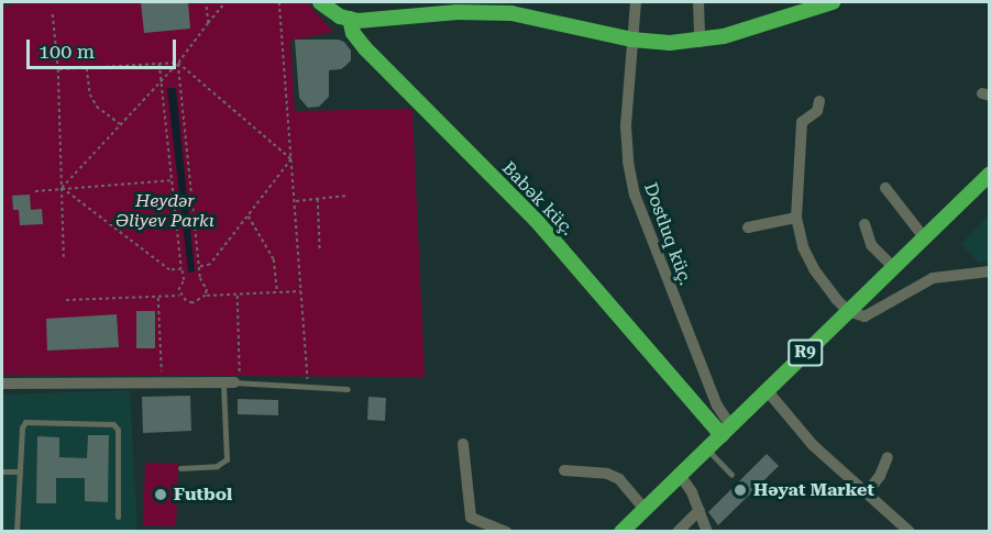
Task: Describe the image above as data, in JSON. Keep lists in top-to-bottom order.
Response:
{
  "streets": {
    "street": ["Babək küç.", "Dostluq küç.", "R9"]
  },
  "crossings": [
    ["Babək küç.", "Dostluq küç."],
    ["Babək küç.", "R9"],
    ["Dostluq küç.", "R9"]
  ],
  "parks": ["Heydər Əliyev Parkı"],
  "places": ["Həyat Market", "Futbol"],
  "scale_bar": "100 m"
}
